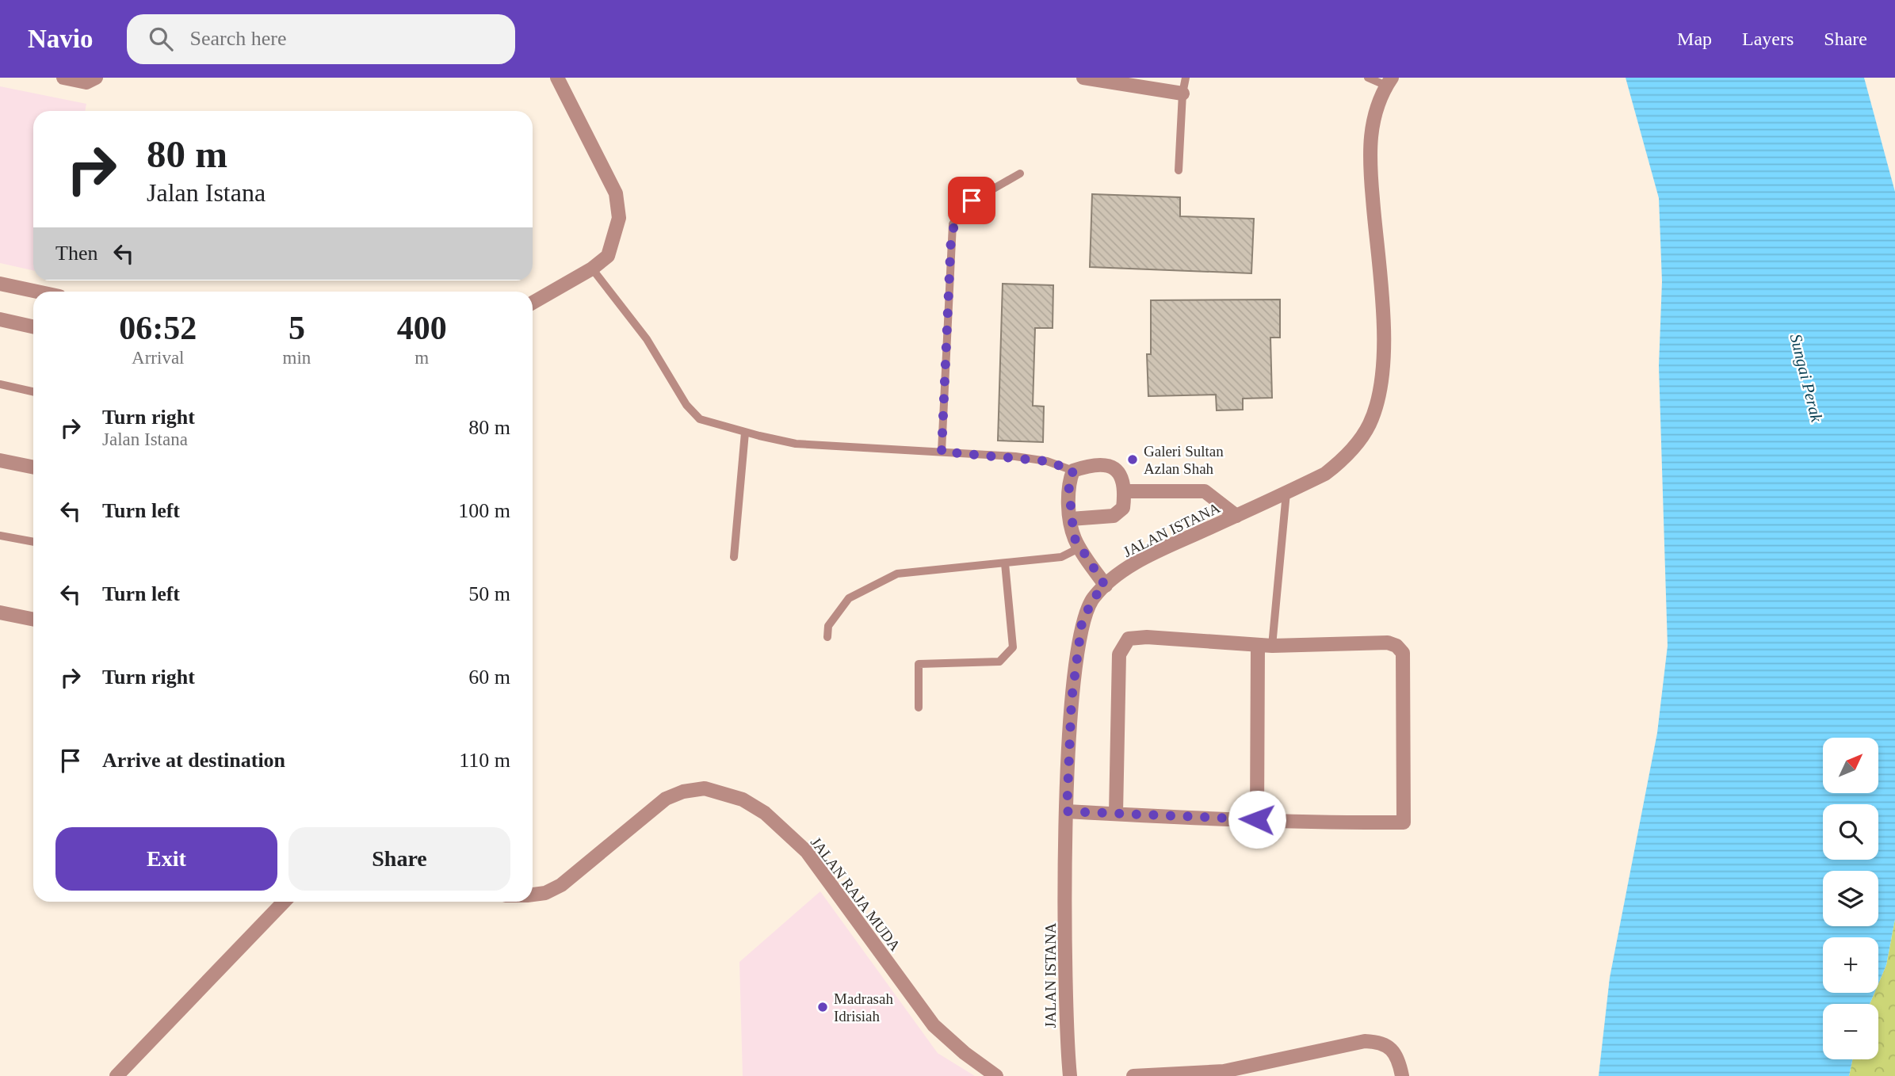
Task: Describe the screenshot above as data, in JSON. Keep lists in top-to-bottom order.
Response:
{
  "streets": {
    "street": ["JALAN ISTANA", "JALAN RAJA MUDA"]
  },
  "water": ["Sungai Perak"],
  "places": ["Galeri Sultan Azlan Shah", "Madrasah Idrisiah"],
  "north": "top right",
  "page": {
    "header": "Navio",
    "search": "Search here",
    "nav": ["Map", "Layers", "Share"],
    "turn": ["80 m", "Jalan Istana"],
    "then": "Then",
    "eta": [
      "06:52",
      "Arrival",
      "5",
      "min",
      "400",
      "m"
    ],
    "list": [
      {
        "name": "Turn right",
        "note": "Jalan Istana",
        "value": "80 m"
      },
      {
        "name": "Turn left",
        "value": "100 m"
      },
      {
        "name": "Turn left",
        "value": "50 m"
      },
      {
        "name": "Turn right",
        "value": "60 m"
      },
      {
        "name": "Arrive at destination",
        "value": "110 m"
      }
    ],
    "map_buttons": ["+", "−"],
    "buttons": ["Exit", "Share"]
  }
}
